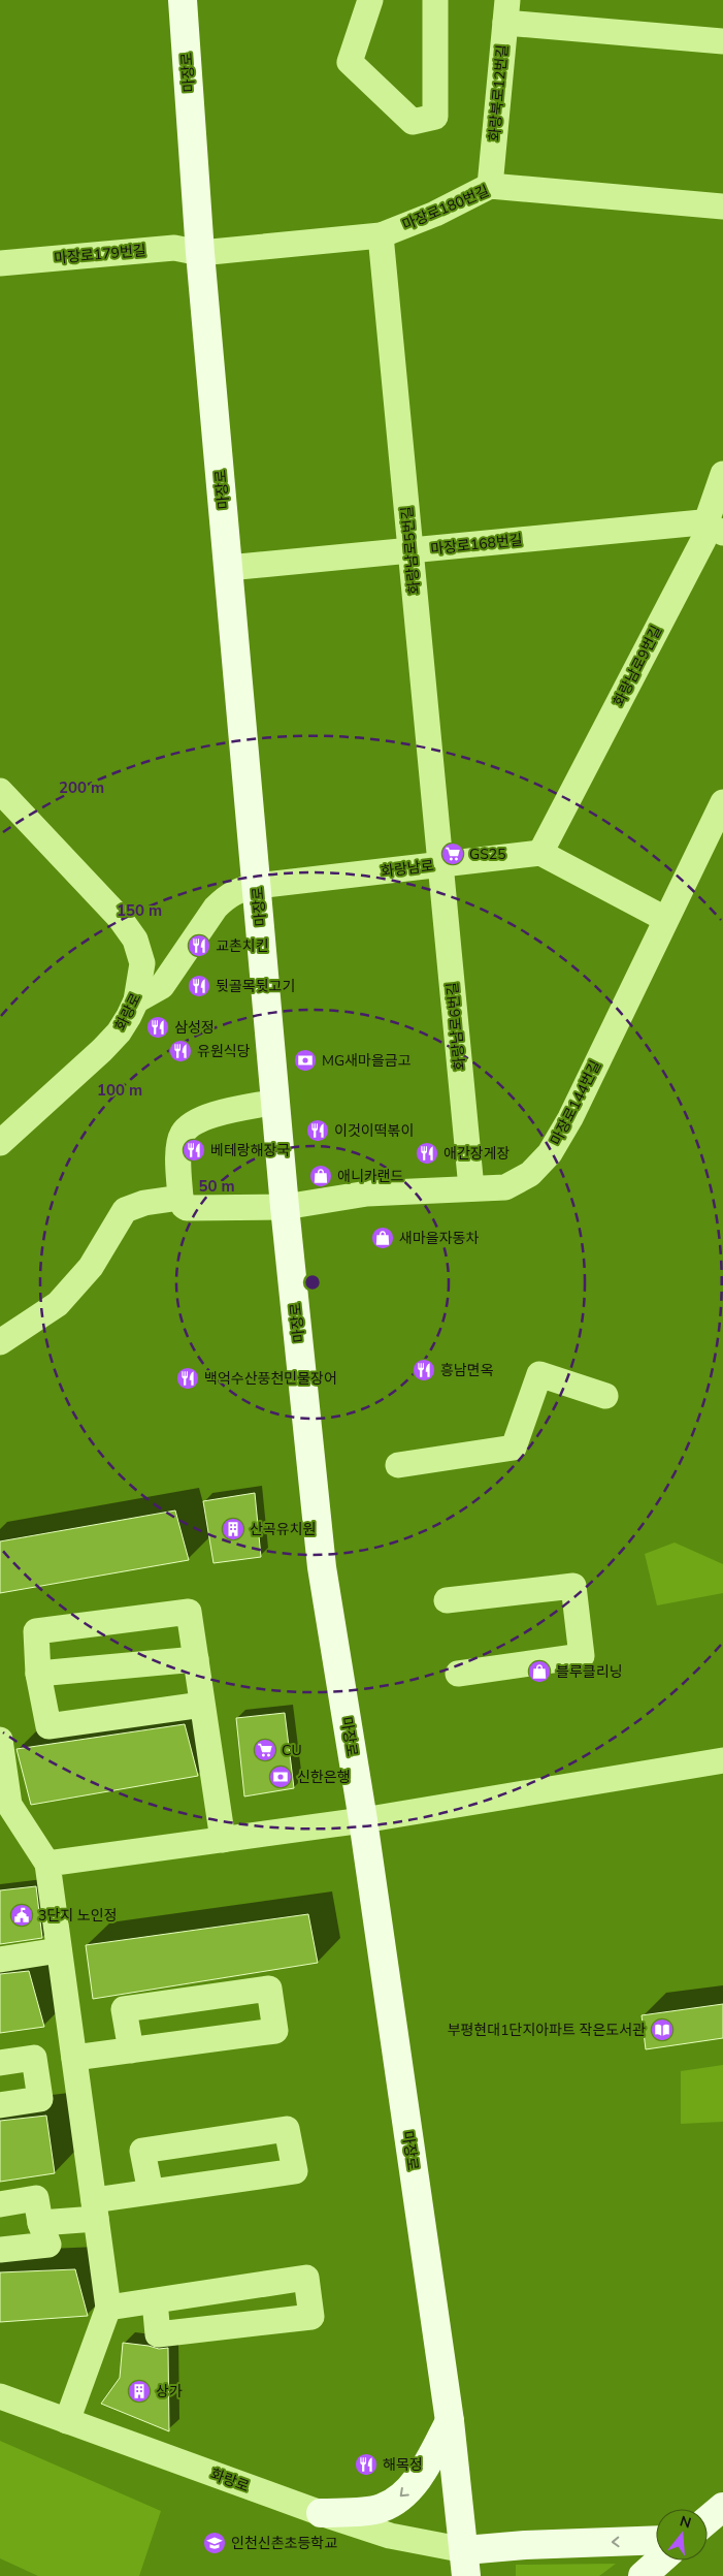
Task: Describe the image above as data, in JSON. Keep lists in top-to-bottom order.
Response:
{
  "streets": {
    "main road": ["마장로"],
    "street": [
      "화랑북로12번길",
      "마장로180번길",
      "마장로179번길",
      "마장로168번길",
      "화랑남로5번길",
      "화랑남로9번길",
      "화랑남로",
      "화랑로",
      "화랑남로6번길",
      "마장로144번길"
    ]
  },
  "crossings": [
    ["마장로", "마장로180번길"],
    ["마장로", "마장로179번길"],
    ["마장로", "마장로168번길"],
    ["마장로", "화랑남로"],
    ["마장로", "화랑로"],
    ["마장로", "마장로144번길"],
    ["화랑북로12번길", "마장로180번길"],
    ["마장로180번길", "마장로179번길"],
    ["마장로180번길", "화랑남로5번길"],
    ["마장로168번길", "화랑남로5번길"],
    ["마장로168번길", "화랑남로9번길"],
    ["화랑남로5번길", "화랑남로"],
    ["화랑남로5번길", "화랑남로6번길"],
    ["화랑남로9번길", "화랑남로"],
    ["화랑남로", "화랑로"],
    ["화랑남로", "화랑남로6번길"],
    ["화랑남로6번길", "마장로144번길"]
  ],
  "places": {
    "supermarket": ["GS25", "CU"],
    "restaurant": [
      "교촌치킨",
      "뒷골목뒷고기",
      "삼성정",
      "유원식당",
      "이것이떡볶이",
      "베테랑해장국",
      "애간장게장",
      "흥남면옥",
      "백억수산풍천민물장어",
      "해목정"
    ],
    "bank": ["MG새마을금고", "신한은행"],
    "shop": ["애니카랜드", "새마을자동차", "블루클리닝"],
    "building": ["산곡유치원", "상가"],
    "public building": ["3단지 노인정"],
    "library": ["부평현대1단지아파트 작은도서관"],
    "school or university": ["인천신촌초등학교"]
  },
  "north": "top",
  "rings": [
    "200 m",
    "150 m",
    "100 m",
    "50 m"
  ]
}
